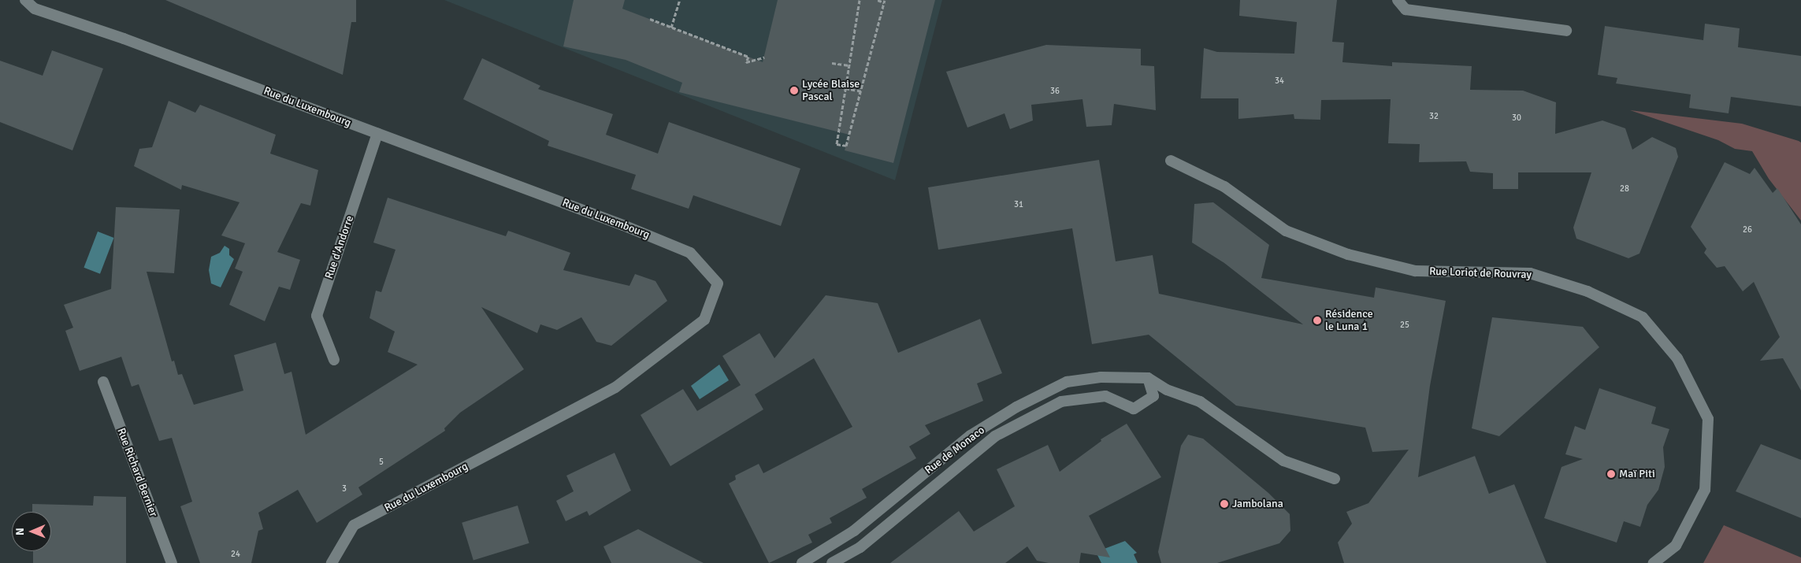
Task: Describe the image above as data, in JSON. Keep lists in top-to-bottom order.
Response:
{
  "streets": {
    "street": [
      "Rue du Luxembourg",
      "Rue d'Andorre",
      "Rue Loriot de Rouvray",
      "Rue de Monaco",
      "Rue Richard Bernier"
    ]
  },
  "crossings": [
    ["Rue du Luxembourg", "Rue d'Andorre"]
  ],
  "places": [
    "Lycée Blaise Pascal",
    "Résidence le Luna 1",
    "Maï Piti",
    "Jambolana"
  ],
  "house_numbers": [
    "34",
    "36",
    "32",
    "30",
    "28",
    "31",
    "26",
    "25",
    "5",
    "3",
    "24"
  ],
  "north": "left"
}
